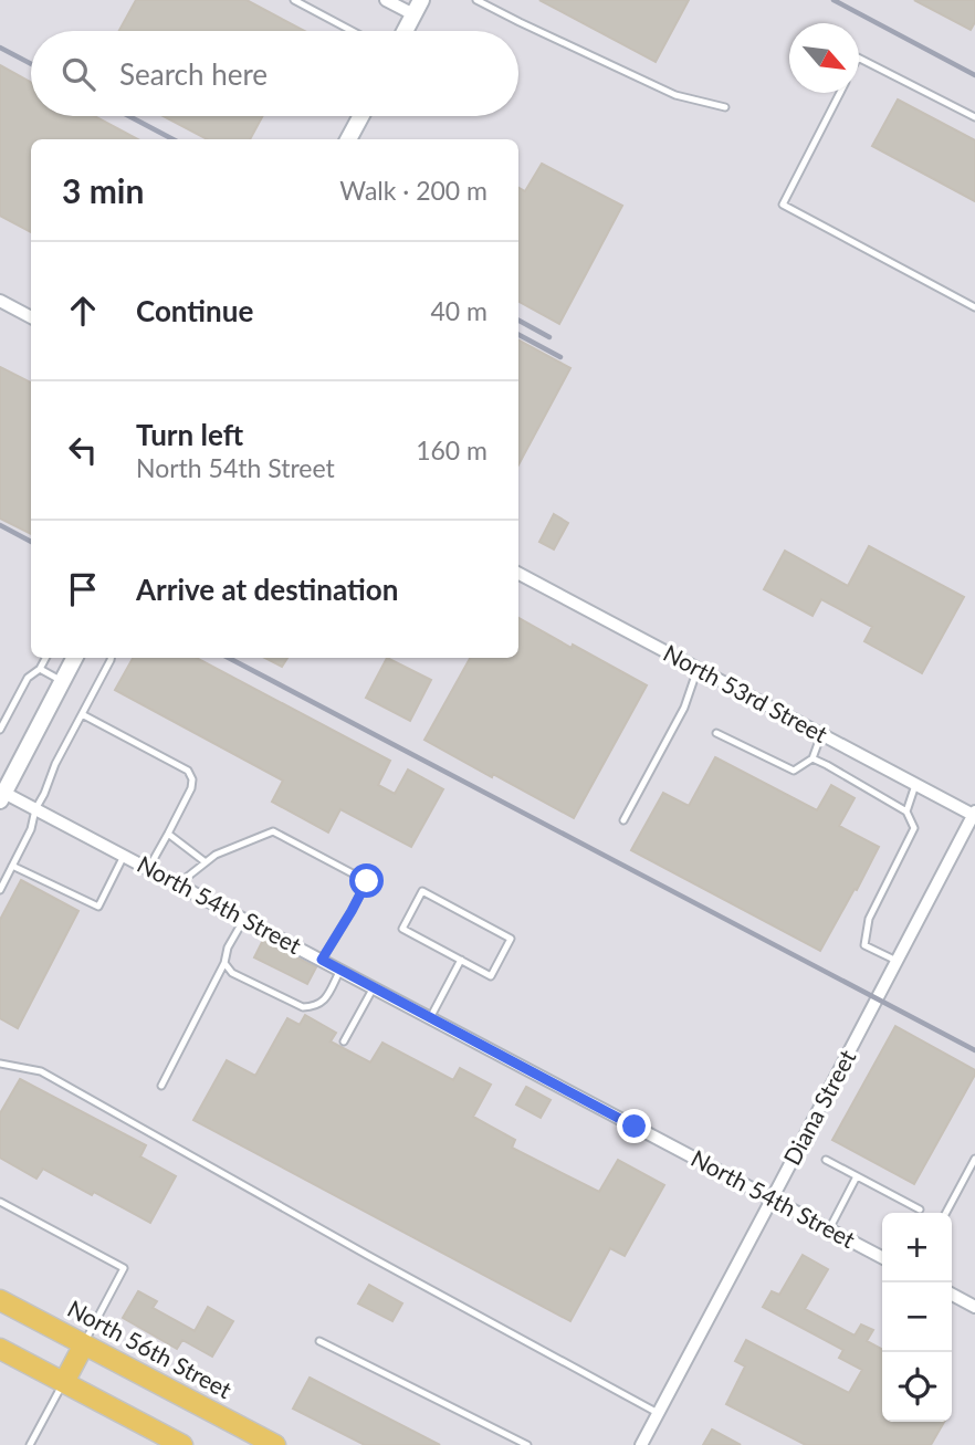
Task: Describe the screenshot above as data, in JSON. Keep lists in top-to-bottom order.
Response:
{
  "streets": {
    "main road": ["North 56th Street"],
    "street": ["North 53rd Street", "North 54th Street", "Diana Street"]
  },
  "crossings": [
    ["North 53rd Street", "Diana Street"],
    ["North 54th Street", "Diana Street"]
  ],
  "north": "bottom right",
  "page": {
    "search": "Search here",
    "heading": ["3 min", "Walk · 200 m"],
    "list": [
      ["Continue", "40 m"],
      ["Turn left", "North 54th Street", "160 m"],
      "Arrive at destination"
    ],
    "map_buttons": ["+", "−"]
  }
}
